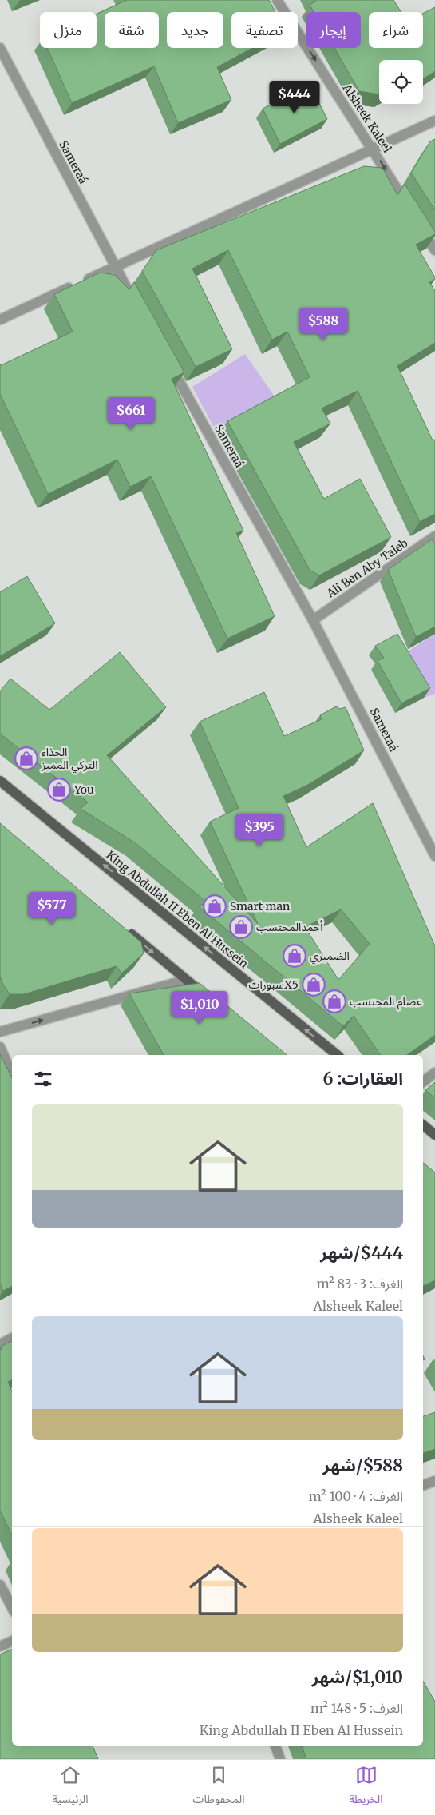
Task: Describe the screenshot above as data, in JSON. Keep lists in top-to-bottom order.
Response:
{
  "streets": {
    "main road": ["King Abdullah II Eben Al Hussein"],
    "street": ["Alsheek Kaleel", "Sameraá", "Ali Ben Aby Taleb"]
  },
  "crossings": [
    ["Sameraá", "Ali Ben Aby Taleb"]
  ],
  "one_way": ["Alsheek Kaleel", "King Abdullah II Eben Al Hussein"],
  "places": {
    "shop": [
      "الحذاء التركي المميز",
      "You",
      "Smart man",
      "أحمدالمحتسب",
      "الضميري",
      "سبوراتX5",
      "عصام المحتسب"
    ]
  },
  "page": {
    "chip": [
      "شراء",
      "إيجار",
      "تصفية",
      "جديد",
      "شقة",
      "منزل"
    ],
    "price": [
      "$444",
      "$588",
      "$661",
      "$395",
      "$577",
      "$1,010"
    ],
    "heading": "العقارات: 6",
    "list": [
      {
        "name": "$444/شهر",
        "note": "الغرف: 3 · 83 m² · Alsheek Kaleel"
      },
      {
        "name": "$588/شهر",
        "note": "الغرف: 4 · 100 m² · Alsheek Kaleel"
      },
      {
        "name": "$1,010/شهر",
        "note": "الغرف: 5 · 148 m² · King Abdullah II Eben Al Hussein"
      }
    ],
    "tabs": ["الخريطة", "المحفوظات", "الرئيسية"]
  }
}
